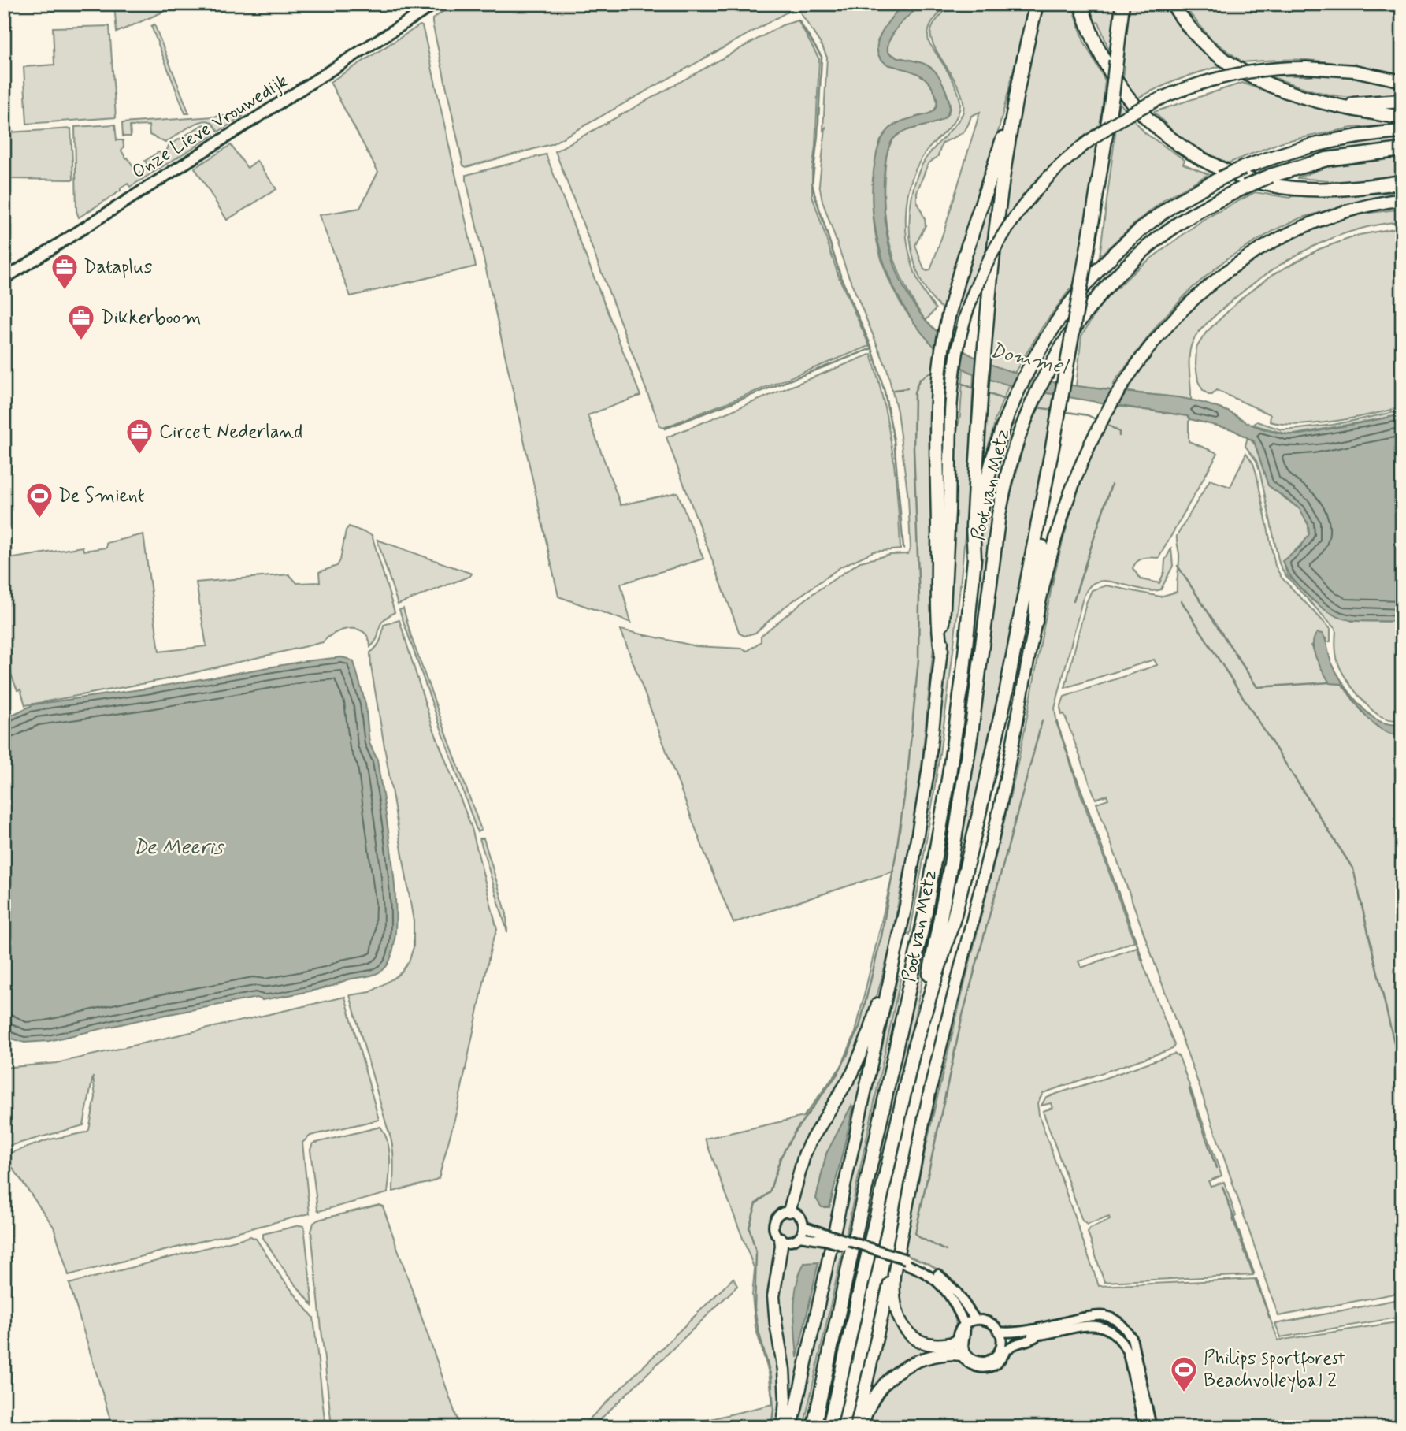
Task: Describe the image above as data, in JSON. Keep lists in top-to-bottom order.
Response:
{
  "streets": {
    "highway": ["Poot van Metz"],
    "main road": ["Onze Lieve Vrouwedijk"]
  },
  "water": ["Dommel", "De Meeris"],
  "places": {
    "office": ["Dataplus", "Dikkerboom", "Circet Nederland"],
    "sports": ["De Smient", "Philips sportforest Beachvolleybal 2"]
  }
}
